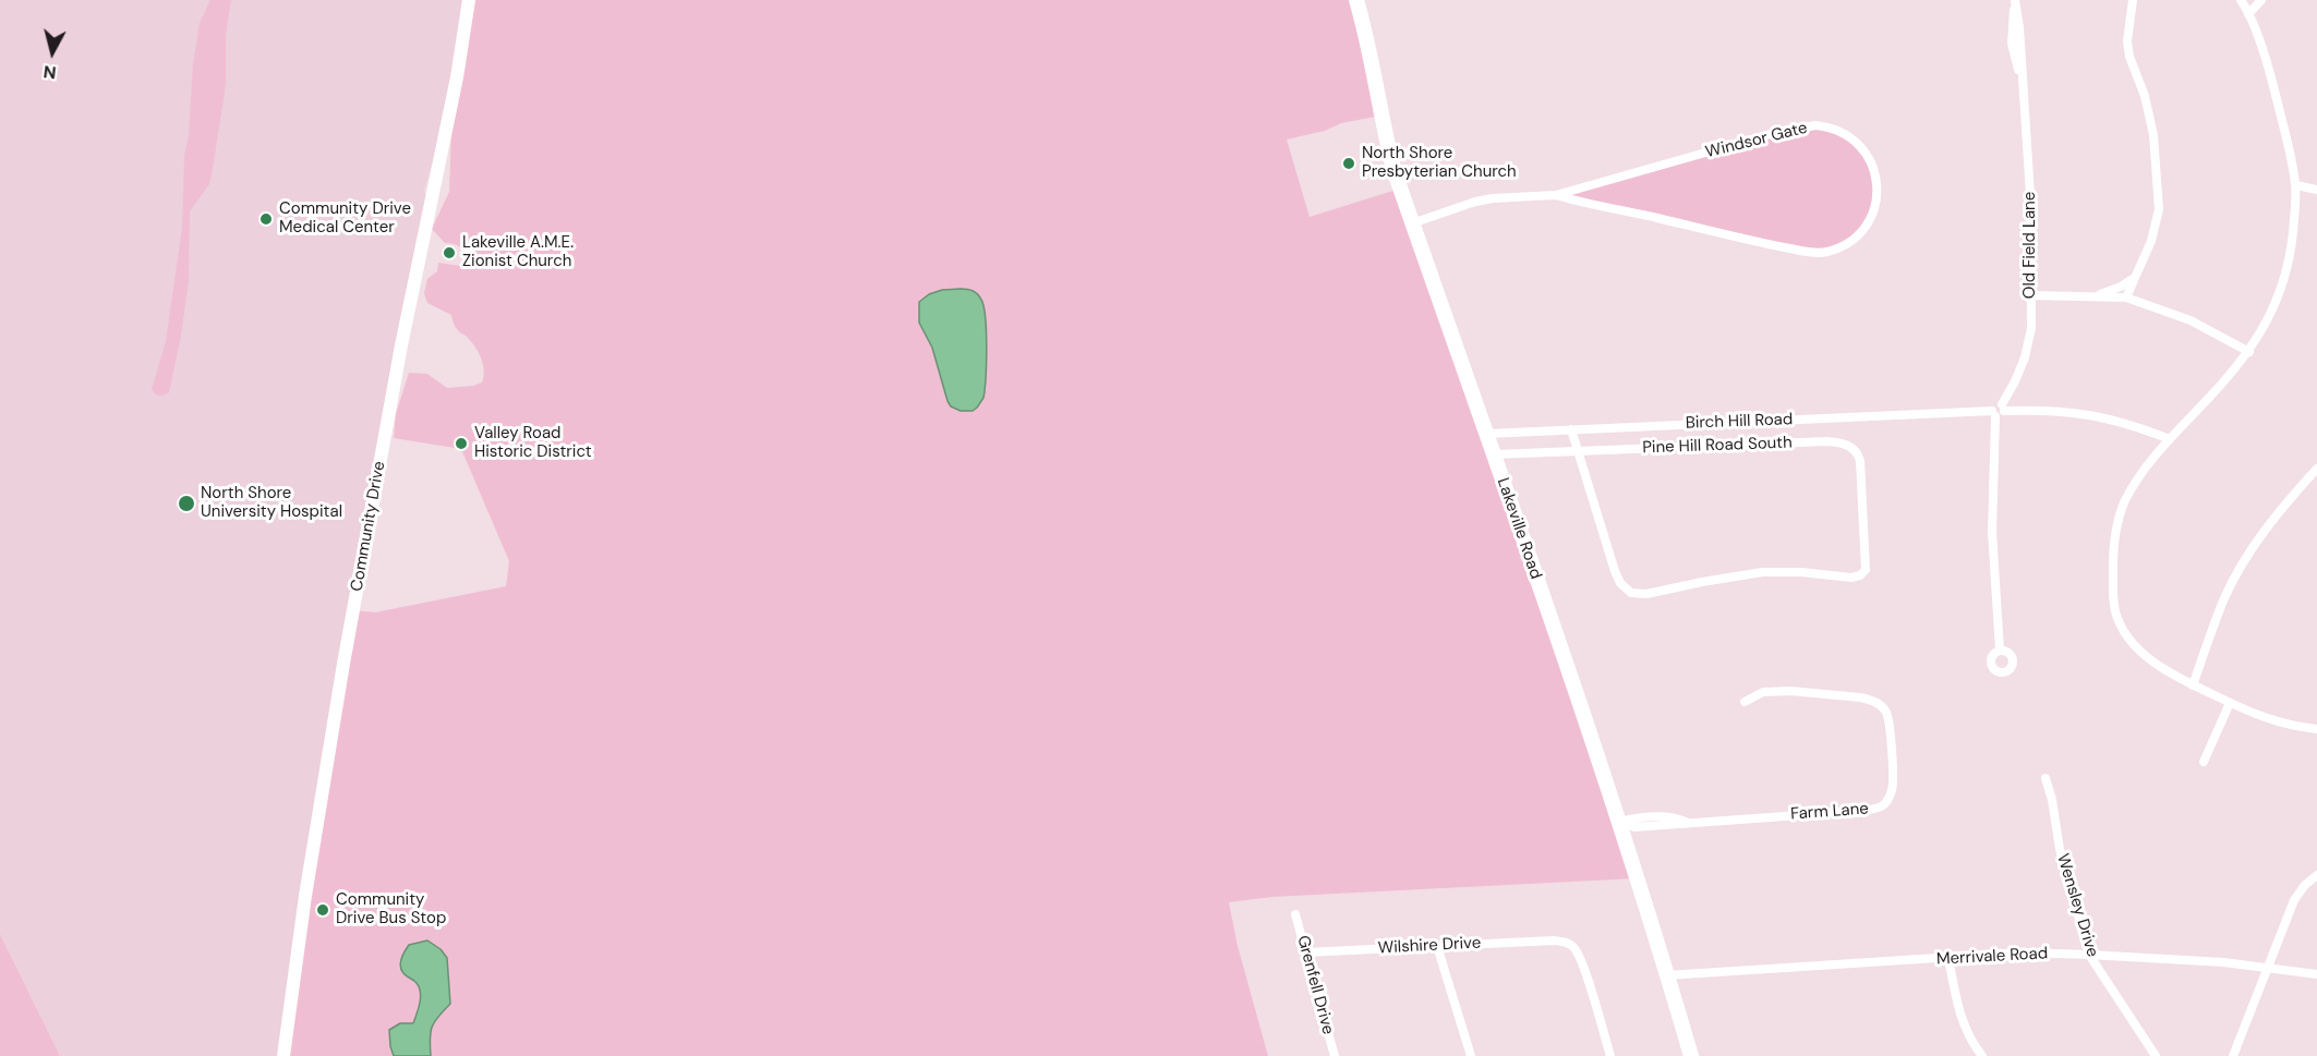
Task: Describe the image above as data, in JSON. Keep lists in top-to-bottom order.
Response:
{
  "streets": {
    "main road": ["Community Drive", "Lakeville Road"],
    "street": [
      "Windsor Gate",
      "Old Field Lane",
      "Birch Hill Road",
      "Pine Hill Road South",
      "Farm Lane",
      "Wensley Drive",
      "Wilshire Drive",
      "Merrivale Road",
      "Grenfell Drive"
    ]
  },
  "crossings": [
    ["Windsor Gate", "Lakeville Road"],
    ["Birch Hill Road", "Lakeville Road"],
    ["Pine Hill Road South", "Lakeville Road"],
    ["Lakeville Road", "Farm Lane"],
    ["Lakeville Road", "Merrivale Road"],
    ["Wensley Drive", "Merrivale Road"],
    ["Wilshire Drive", "Grenfell Drive"]
  ],
  "places": [
    "North Shore Presbyterian Church",
    "Community Drive Medical Center",
    "Lakeville A.M.E. Zionist Church",
    "Valley Road Historic District",
    "North Shore University Hospital",
    "Community Drive Bus Stop"
  ],
  "north": "bottom"
}
